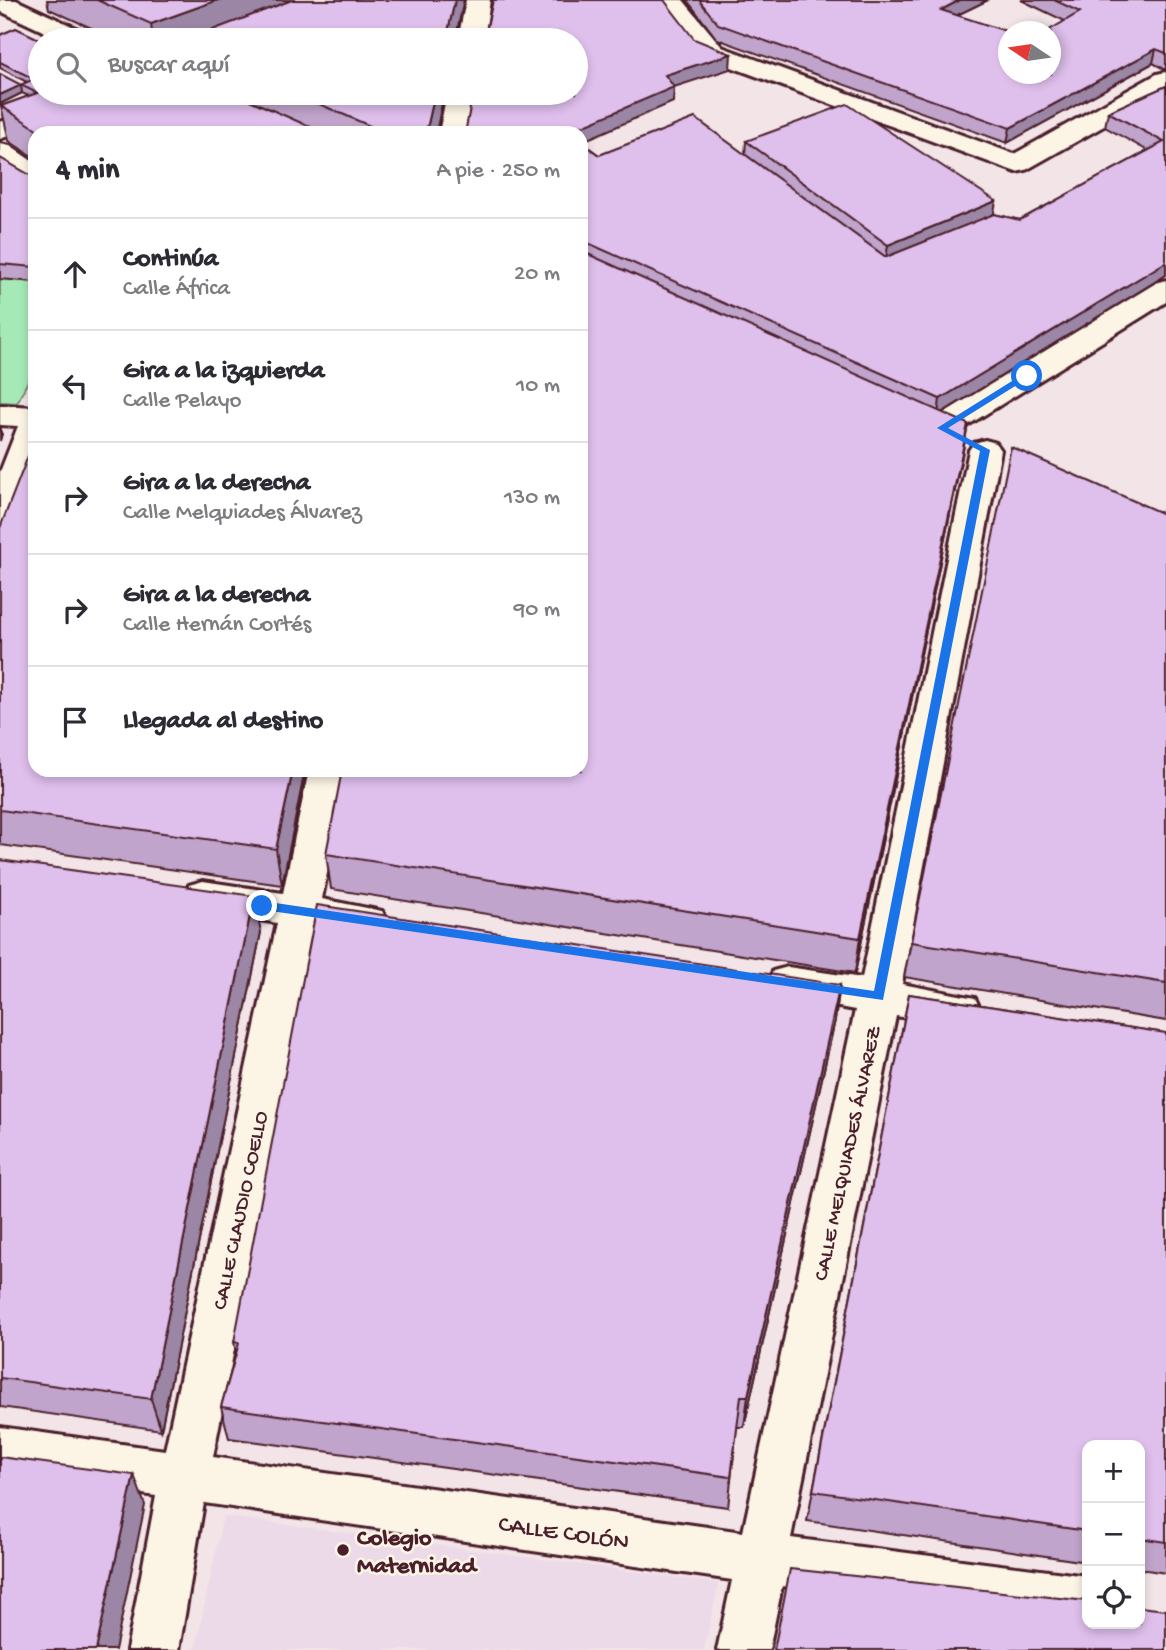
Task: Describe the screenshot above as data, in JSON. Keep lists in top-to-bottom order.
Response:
{
  "streets": {
    "street": ["CALLE MELQUIADES ÁLVAREZ", "CALLE CLAUDIO COELLO", "CALLE COLÓN"]
  },
  "crossings": [
    ["CALLE MELQUIADES ÁLVAREZ", "CALLE COLÓN"],
    ["CALLE CLAUDIO COELLO", "CALLE COLÓN"]
  ],
  "places": ["Colegio Maternidad"],
  "north": "left",
  "page": {
    "search": "Buscar aquí",
    "heading": ["4 min", "A pie · 250 m"],
    "list": [
      ["Continúa", "Calle África", "20 m"],
      ["Gira a la izquierda", "Calle Pelayo", "10 m"],
      ["Gira a la derecha", "Calle Melquiades Álvarez", "130 m"],
      ["Gira a la derecha", "Calle Hernán Cortés", "90 m"],
      "Llegada al destino"
    ],
    "map_buttons": ["+", "−"]
  }
}
